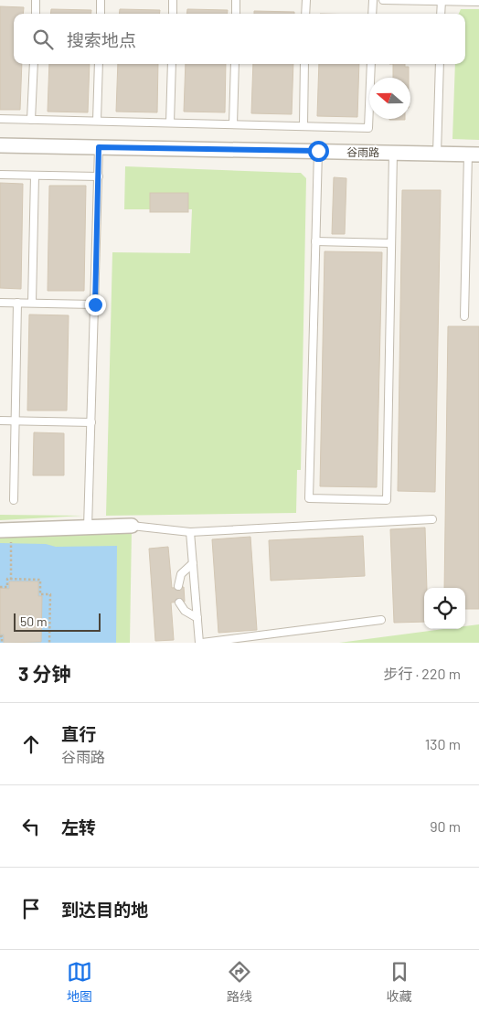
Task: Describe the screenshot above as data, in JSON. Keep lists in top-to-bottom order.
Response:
{
  "streets": {
    "street": ["谷雨路"]
  },
  "scale_bar": "50 m",
  "north": "left",
  "page": {
    "search": "搜索地点",
    "scale": "50 m",
    "heading": ["3 分钟", "步行 · 220 m"],
    "list": [
      ["直行", "谷雨路", "130 m"],
      ["左转", "90 m"],
      "到达目的地"
    ],
    "nav": ["地图", "路线", "收藏"]
  }
}
